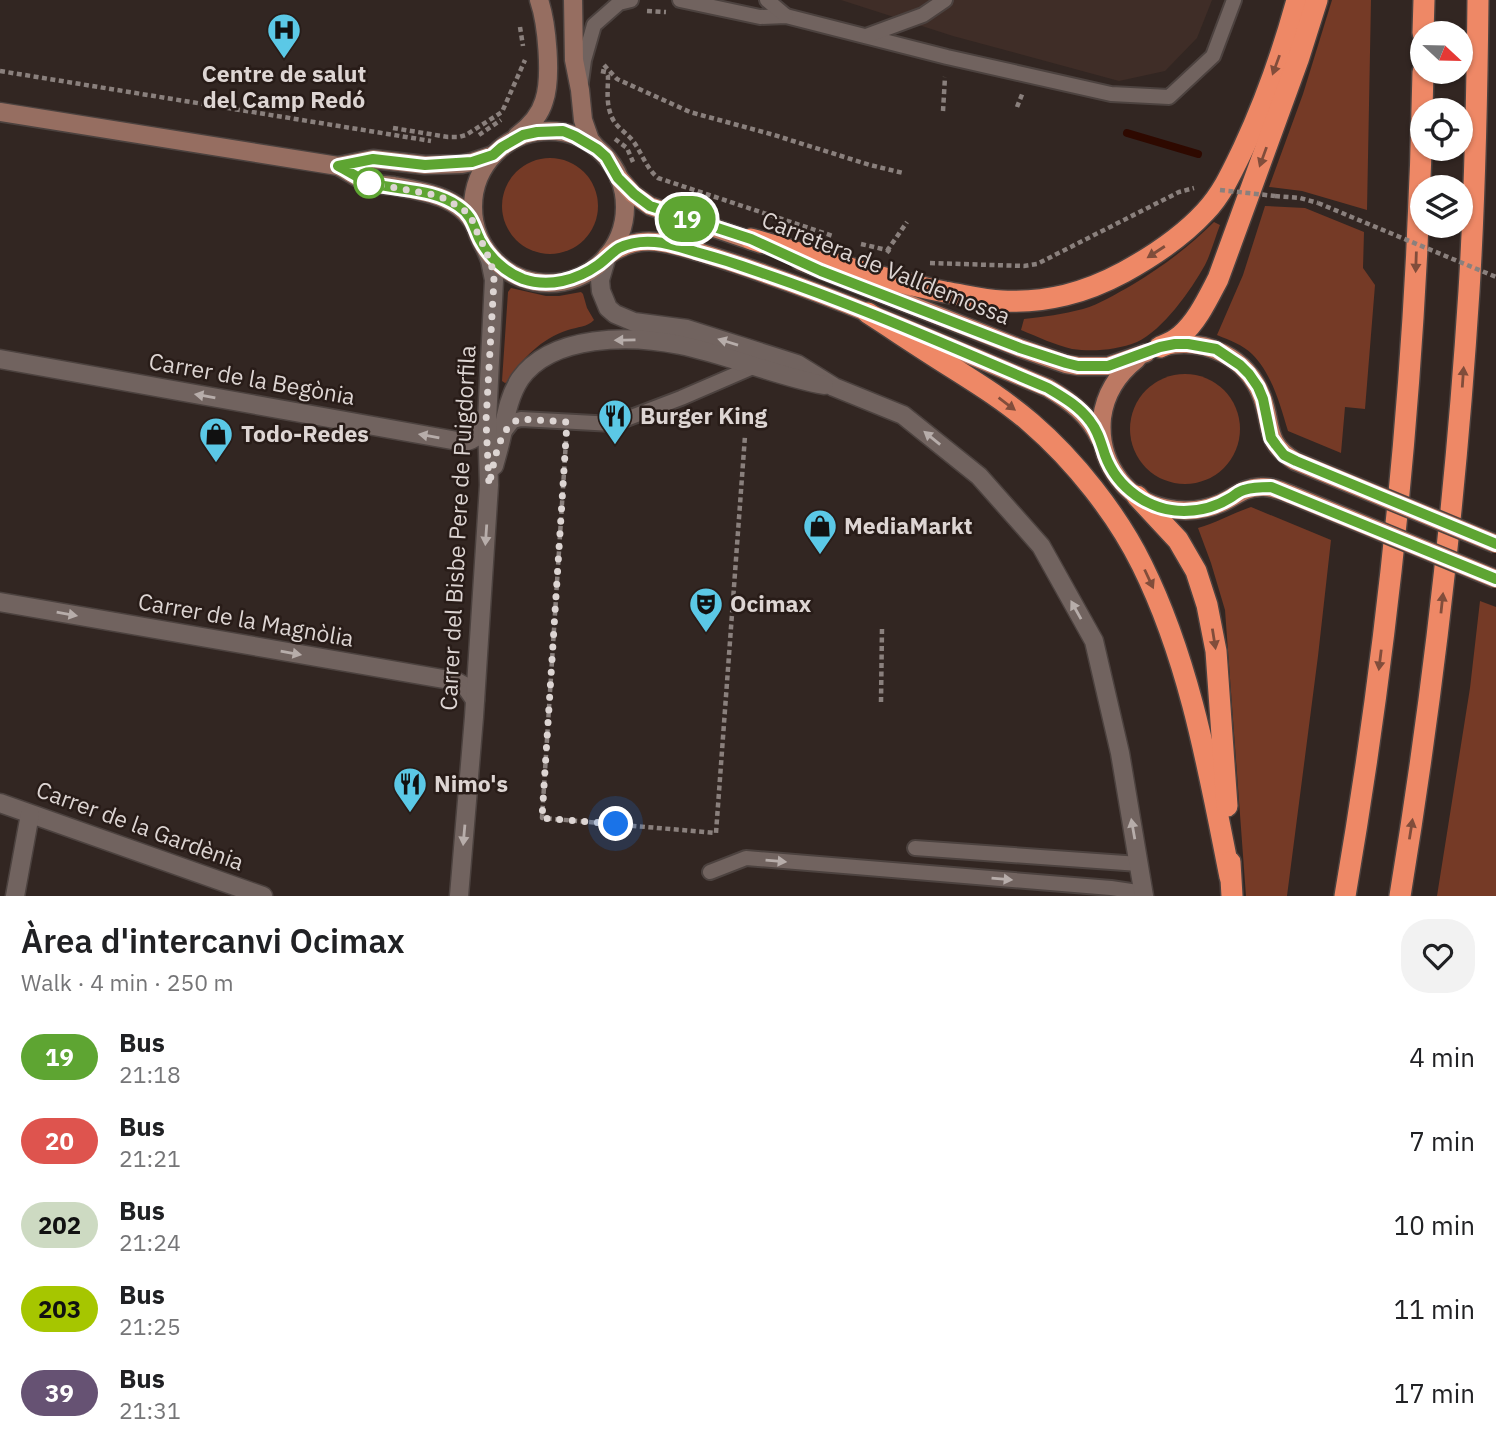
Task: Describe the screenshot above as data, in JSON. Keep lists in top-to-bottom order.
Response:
{
  "streets": {
    "main road": ["Carretera de Valldemossa"],
    "street": [
      "Carrer de la Begònia",
      "Carrer del Bisbe Pere de Puigdorfila",
      "Carrer de la Magnòlia",
      "Carrer de la Gardènia"
    ]
  },
  "crossings": [
    ["Carretera de Valldemossa", "Carrer del Bisbe Pere de Puigdorfila"],
    ["Carrer de la Begònia", "Carrer del Bisbe Pere de Puigdorfila"],
    ["Carrer del Bisbe Pere de Puigdorfila", "Carrer de la Magnòlia"]
  ],
  "one_way": ["Carrer de la Begònia", "Carrer del Bisbe Pere de Puigdorfila", "Carrer de la Magnòlia"],
  "places": {
    "hospital": ["Centre de salut del Camp Redó"],
    "restaurant": ["Burger King", "Nimo's"],
    "shop": ["Todo-Redes", "MediaMarkt"],
    "theatre": ["Ocimax"]
  },
  "lines": ["bus line 19"],
  "north": "right",
  "page": {
    "on_map": "19",
    "heading": ["Àrea d'intercanvi Ocimax", "Walk · 4 min · 250 m"],
    "list": [
      {
        "mark": "19",
        "name": "Bus",
        "note": "21:18",
        "value": "4 min"
      },
      {
        "mark": "20",
        "name": "Bus",
        "note": "21:21",
        "value": "7 min"
      },
      {
        "mark": "202",
        "name": "Bus",
        "note": "21:24",
        "value": "10 min"
      },
      {
        "mark": "203",
        "name": "Bus",
        "note": "21:25",
        "value": "11 min"
      },
      {
        "mark": "39",
        "name": "Bus",
        "note": "21:31",
        "value": "17 min"
      }
    ]
  }
}
